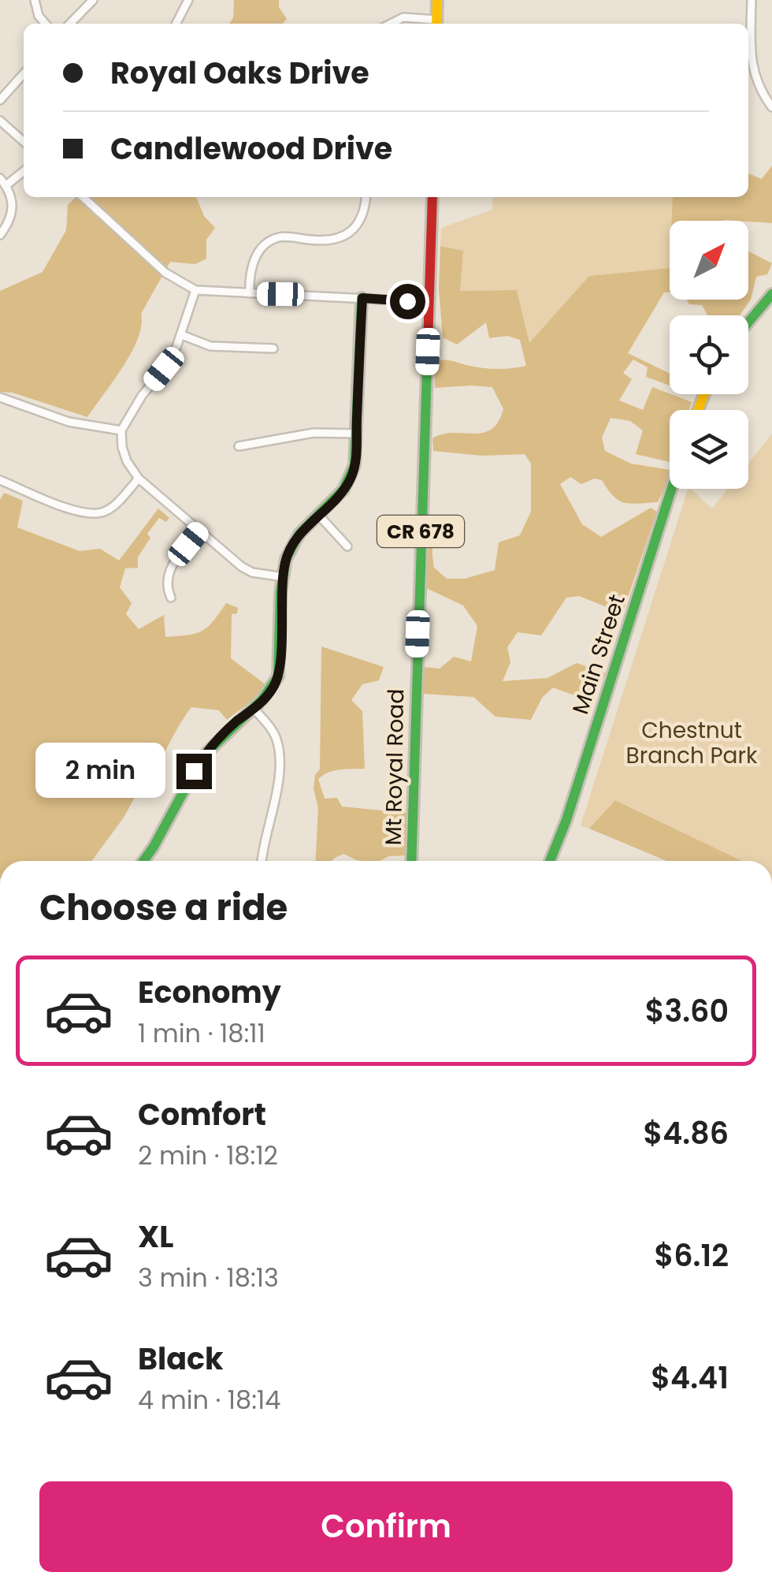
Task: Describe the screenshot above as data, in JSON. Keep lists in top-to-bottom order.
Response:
{
  "streets": {
    "main road": ["CR 678", "Main Street", "Mt Royal Road"]
  },
  "parks": ["Chestnut Branch Park"],
  "north": "top right",
  "page": {
    "banner": ["Royal Oaks Drive", "Candlewood Drive"],
    "bubble": "2 min",
    "heading": "Choose a ride",
    "list": [
      {
        "name": "Economy",
        "note": "1 min · 18:11",
        "value": "$3.60"
      },
      {
        "name": "Comfort",
        "note": "2 min · 18:12",
        "value": "$4.86"
      },
      {
        "name": "XL",
        "note": "3 min · 18:13",
        "value": "$6.12"
      },
      {
        "name": "Black",
        "note": "4 min · 18:14",
        "value": "$4.41"
      }
    ],
    "buttons": "Confirm"
  }
}
